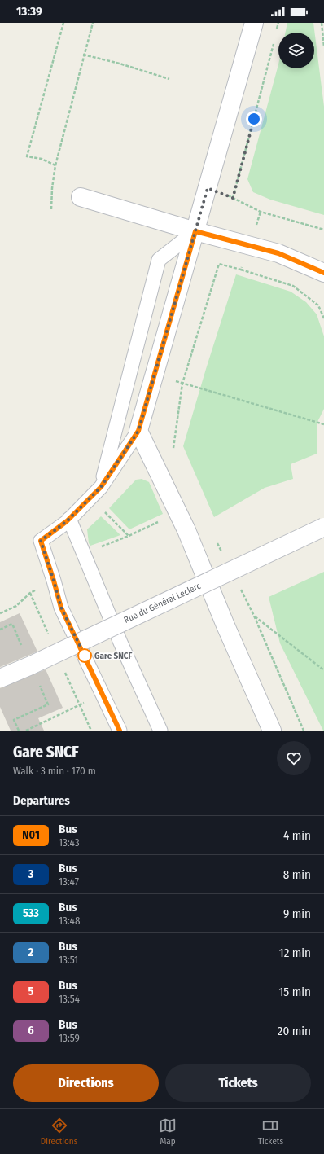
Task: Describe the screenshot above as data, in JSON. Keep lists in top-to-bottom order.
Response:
{
  "streets": {
    "street": ["Rue du Général Leclerc"]
  },
  "places": ["Gare SNCF"],
  "lines": ["bus line N01"],
  "page": {
    "status": "13:39",
    "heading": [
      ["Gare SNCF", "Walk · 3 min · 170 m"],
      "Departures"
    ],
    "list": [
      {
        "mark": "N01",
        "name": "Bus",
        "note": "13:43",
        "value": "4 min"
      },
      {
        "mark": "3",
        "name": "Bus",
        "note": "13:47",
        "value": "8 min"
      },
      {
        "mark": "533",
        "name": "Bus",
        "note": "13:48",
        "value": "9 min"
      },
      {
        "mark": "2",
        "name": "Bus",
        "note": "13:51",
        "value": "12 min"
      },
      {
        "mark": "5",
        "name": "Bus",
        "note": "13:54",
        "value": "15 min"
      },
      {
        "mark": "6",
        "name": "Bus",
        "note": "13:59",
        "value": "20 min"
      }
    ],
    "buttons": ["Directions", "Tickets"],
    "tabs": ["Directions", "Map", "Tickets"]
  }
}
